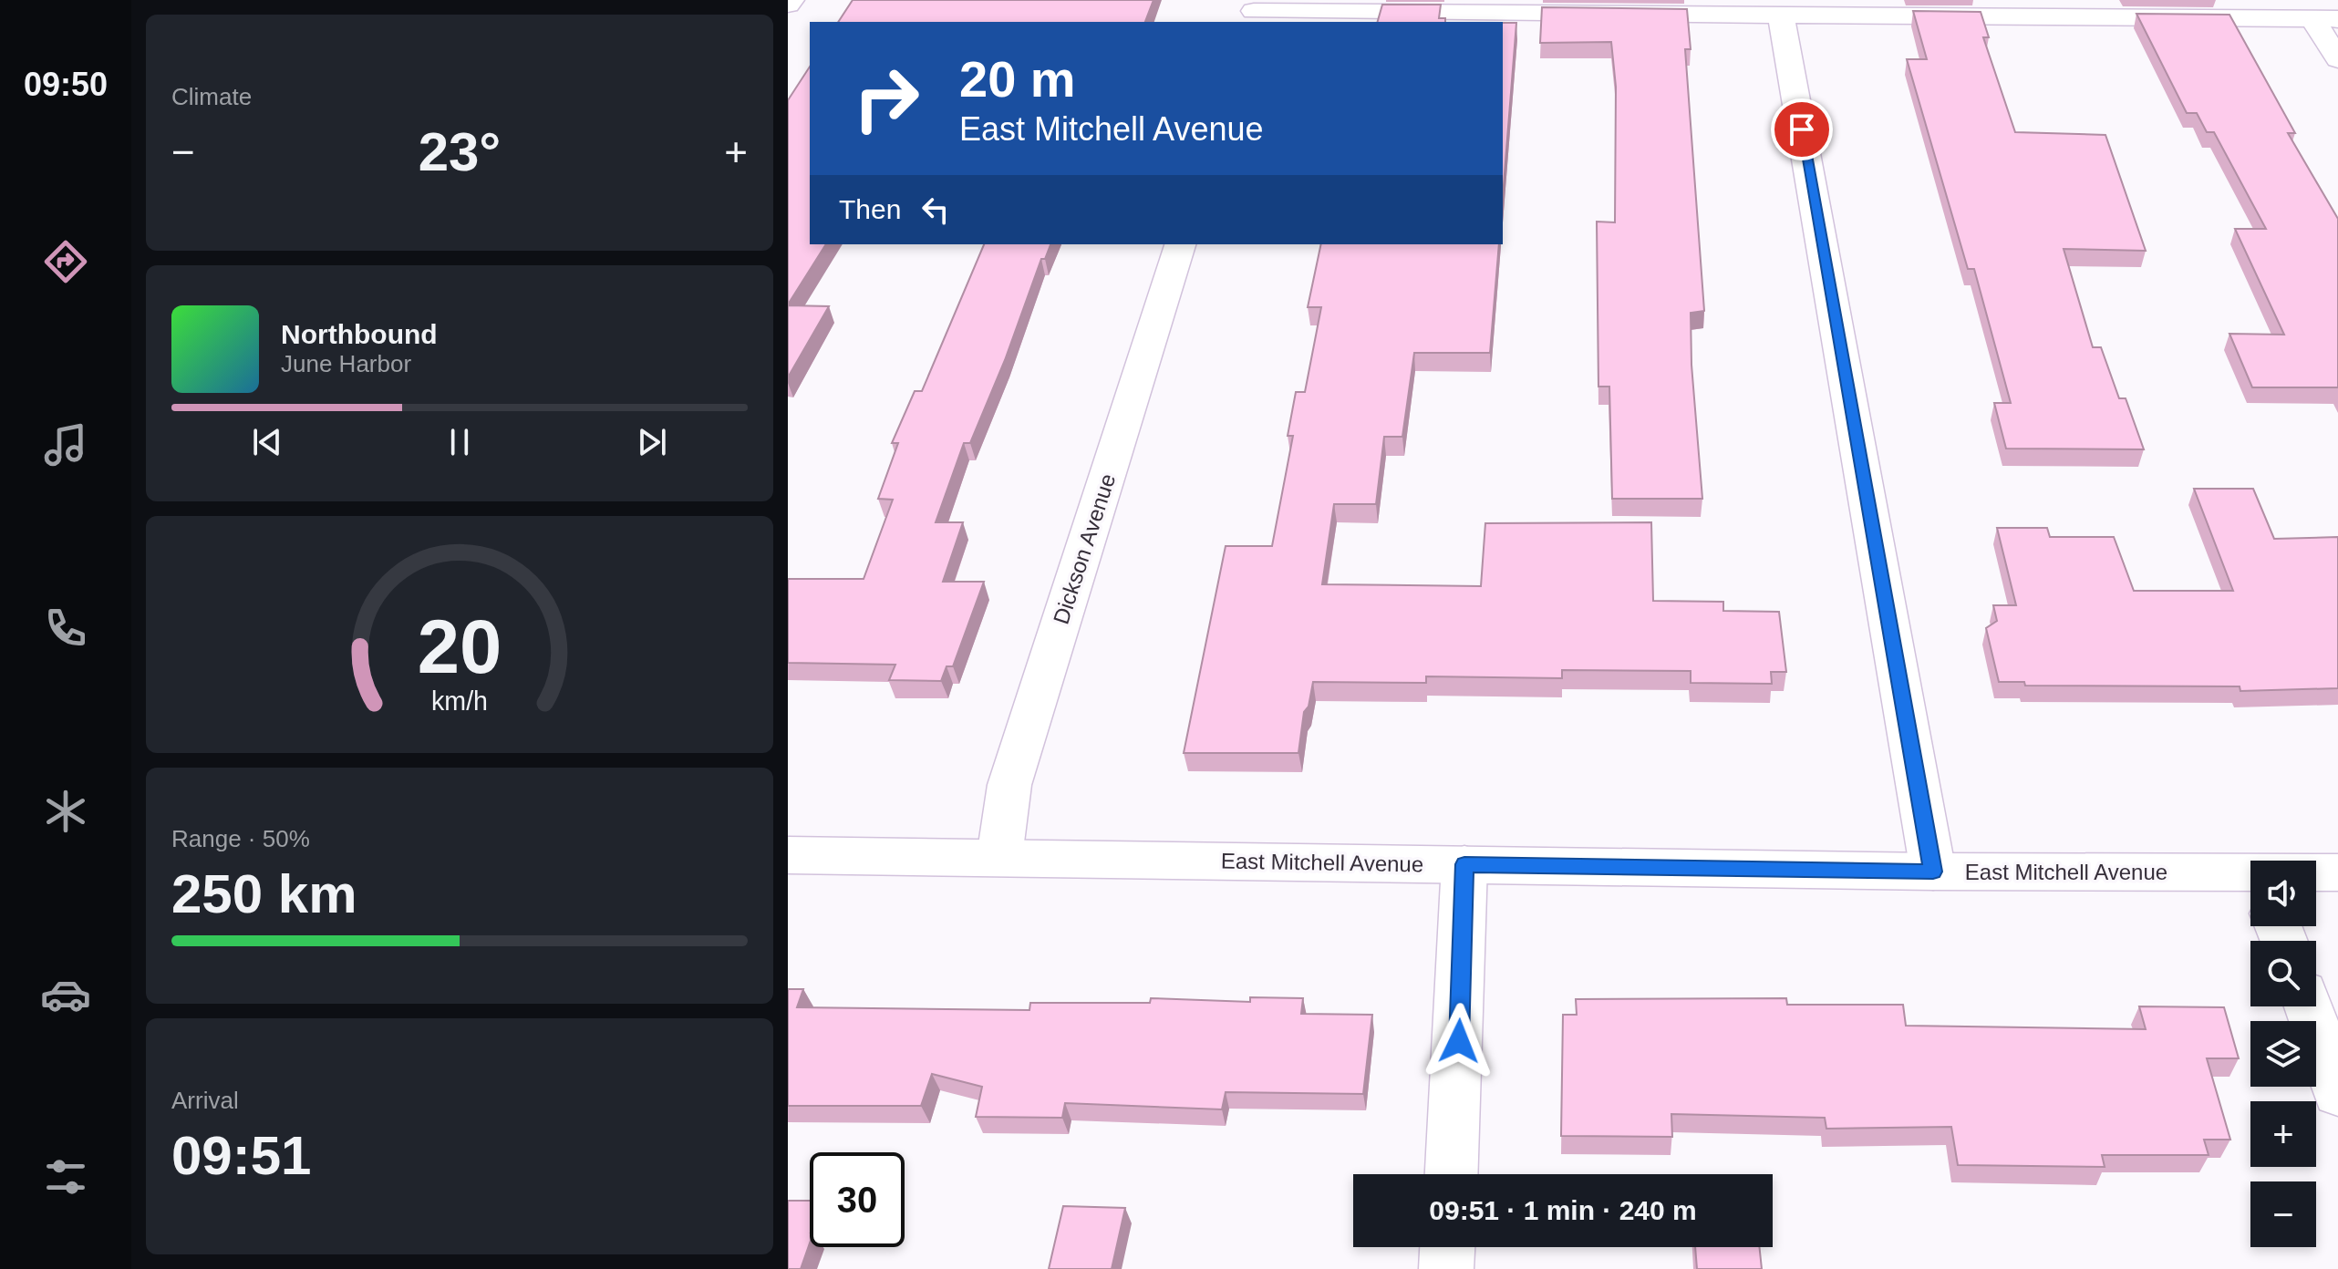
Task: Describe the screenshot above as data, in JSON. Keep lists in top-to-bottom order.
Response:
{
  "streets": {
    "street": ["Dickson Avenue", "East Mitchell Avenue"]
  },
  "crossings": [
    ["Dickson Avenue", "East Mitchell Avenue"]
  ],
  "page": {
    "tabs": "09:50",
    "tile": [
      "Climate",
      ["Range · 50%", "250 km"],
      ["Arrival", "09:51"]
    ],
    "turn": ["20 m", "East Mitchell Avenue"],
    "heat": ["−", "23°", "+"],
    "then": "Then",
    "song": ["Northbound", "June Harbor"],
    "map_buttons": ["+", "−"],
    "limit": "30",
    "trip": "09:51 · 1 min · 240 m",
    "gauge": ["20", "km/h"]
  }
}
